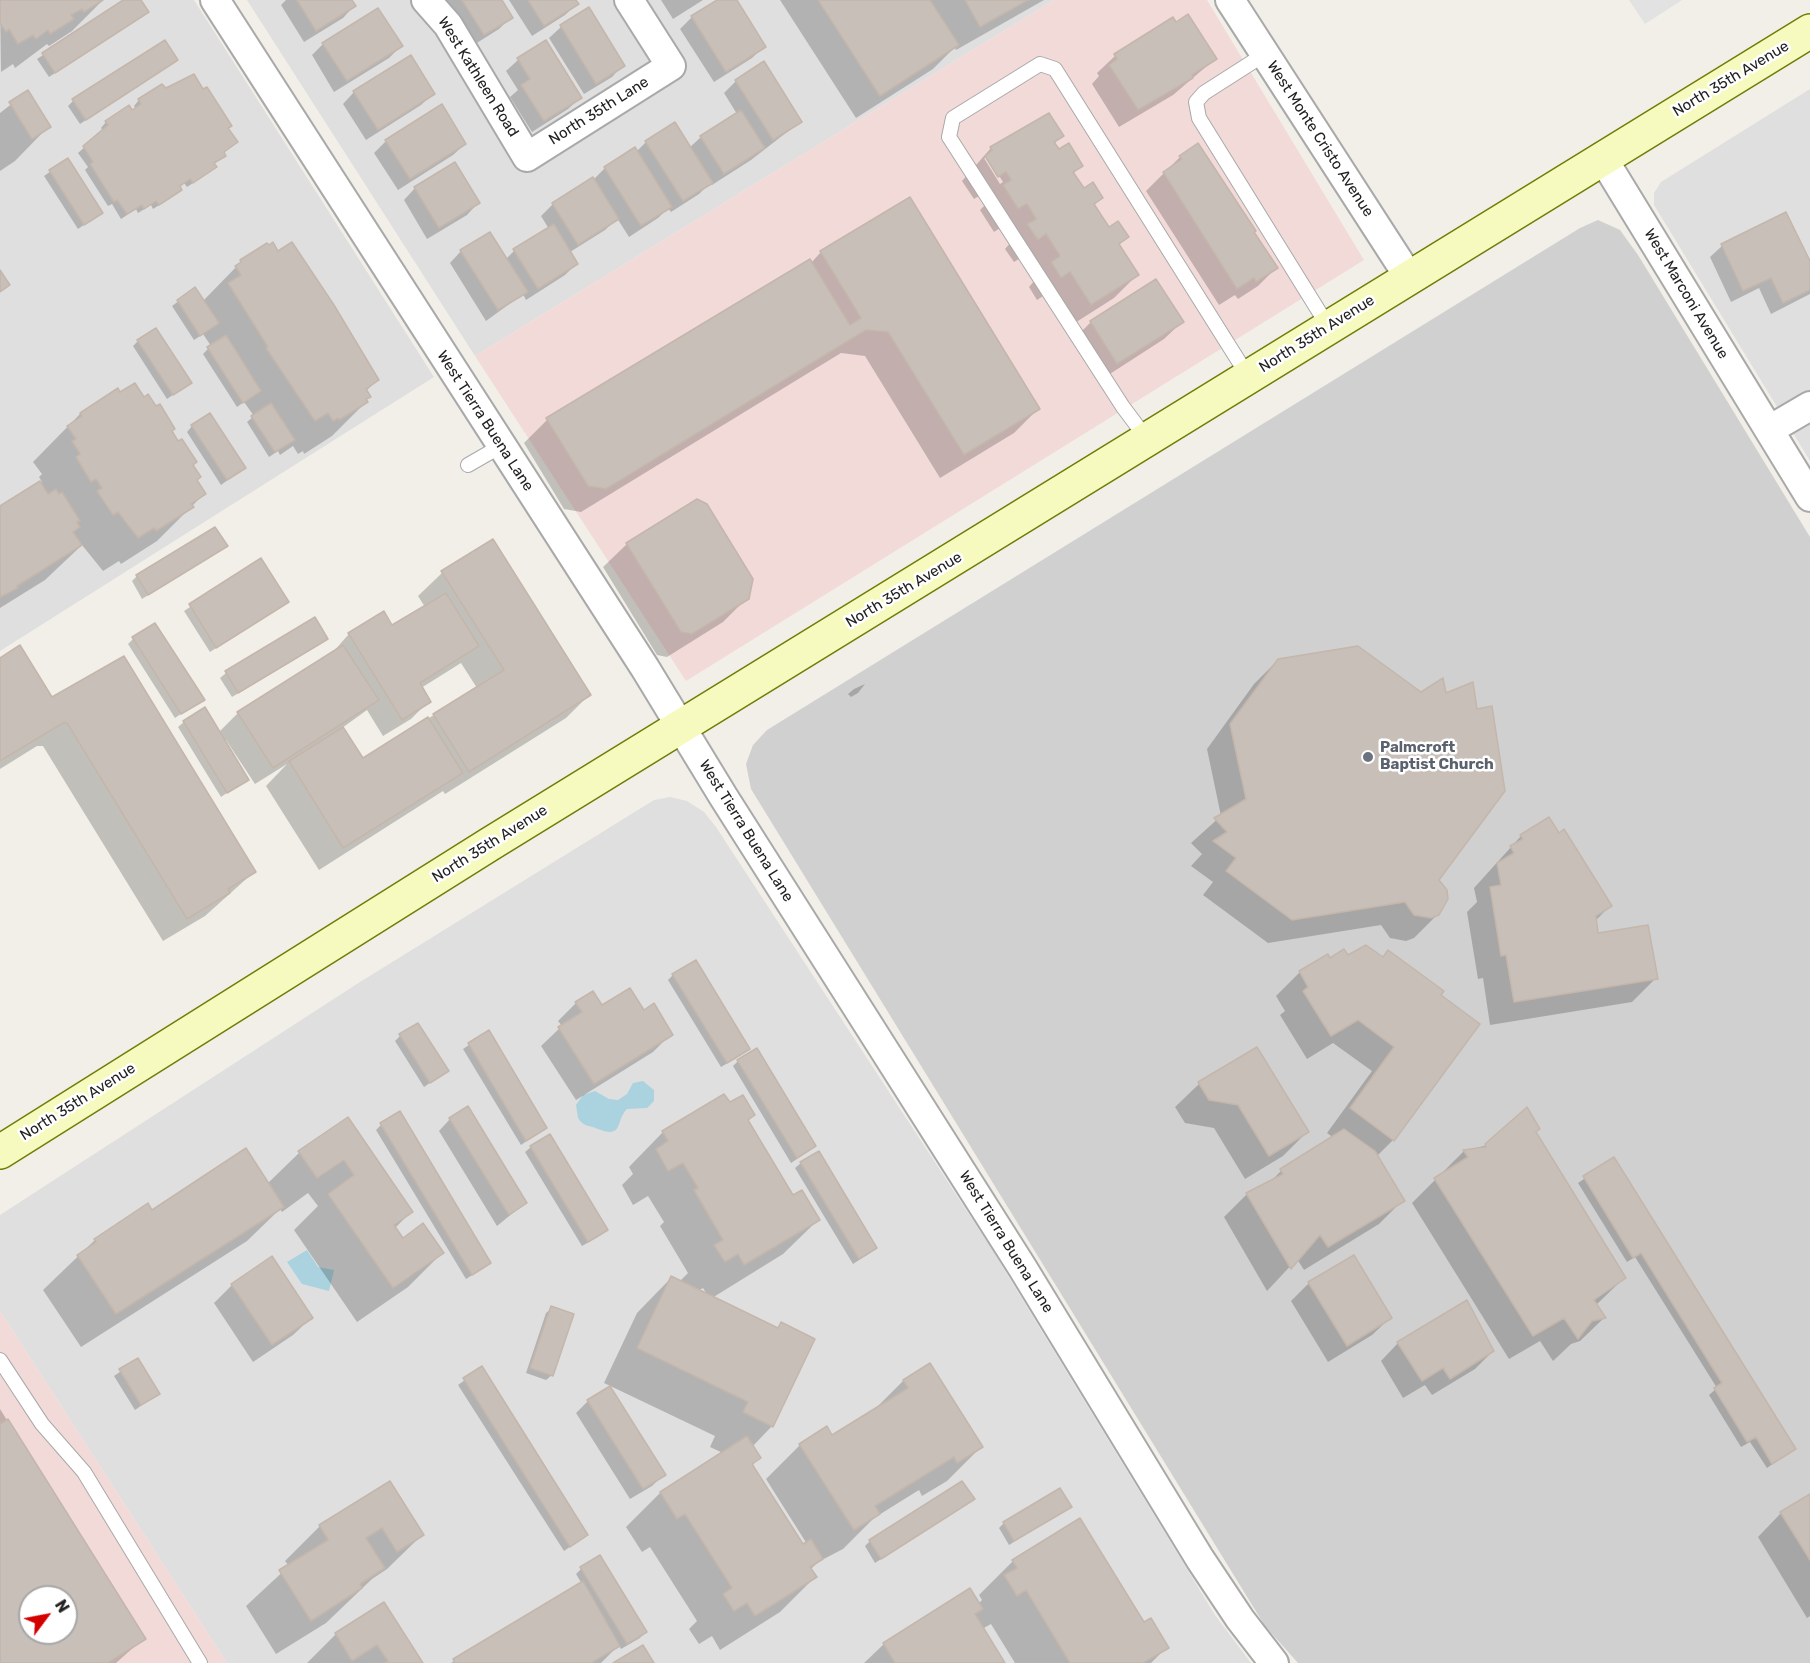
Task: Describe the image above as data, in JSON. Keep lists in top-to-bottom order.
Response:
{
  "streets": {
    "main road": ["North 35th Avenue"],
    "street": [
      "West Kathleen Road",
      "North 35th Lane",
      "West Monte Cristo Avenue",
      "West Marconi Avenue",
      "West Tierra Buena Lane"
    ]
  },
  "crossings": [
    ["West Kathleen Road", "North 35th Lane"],
    ["North 35th Avenue", "West Monte Cristo Avenue"],
    ["North 35th Avenue", "West Marconi Avenue"],
    ["North 35th Avenue", "West Tierra Buena Lane"]
  ],
  "places": ["Palmcroft Baptist Church"],
  "north": "top right"
}
